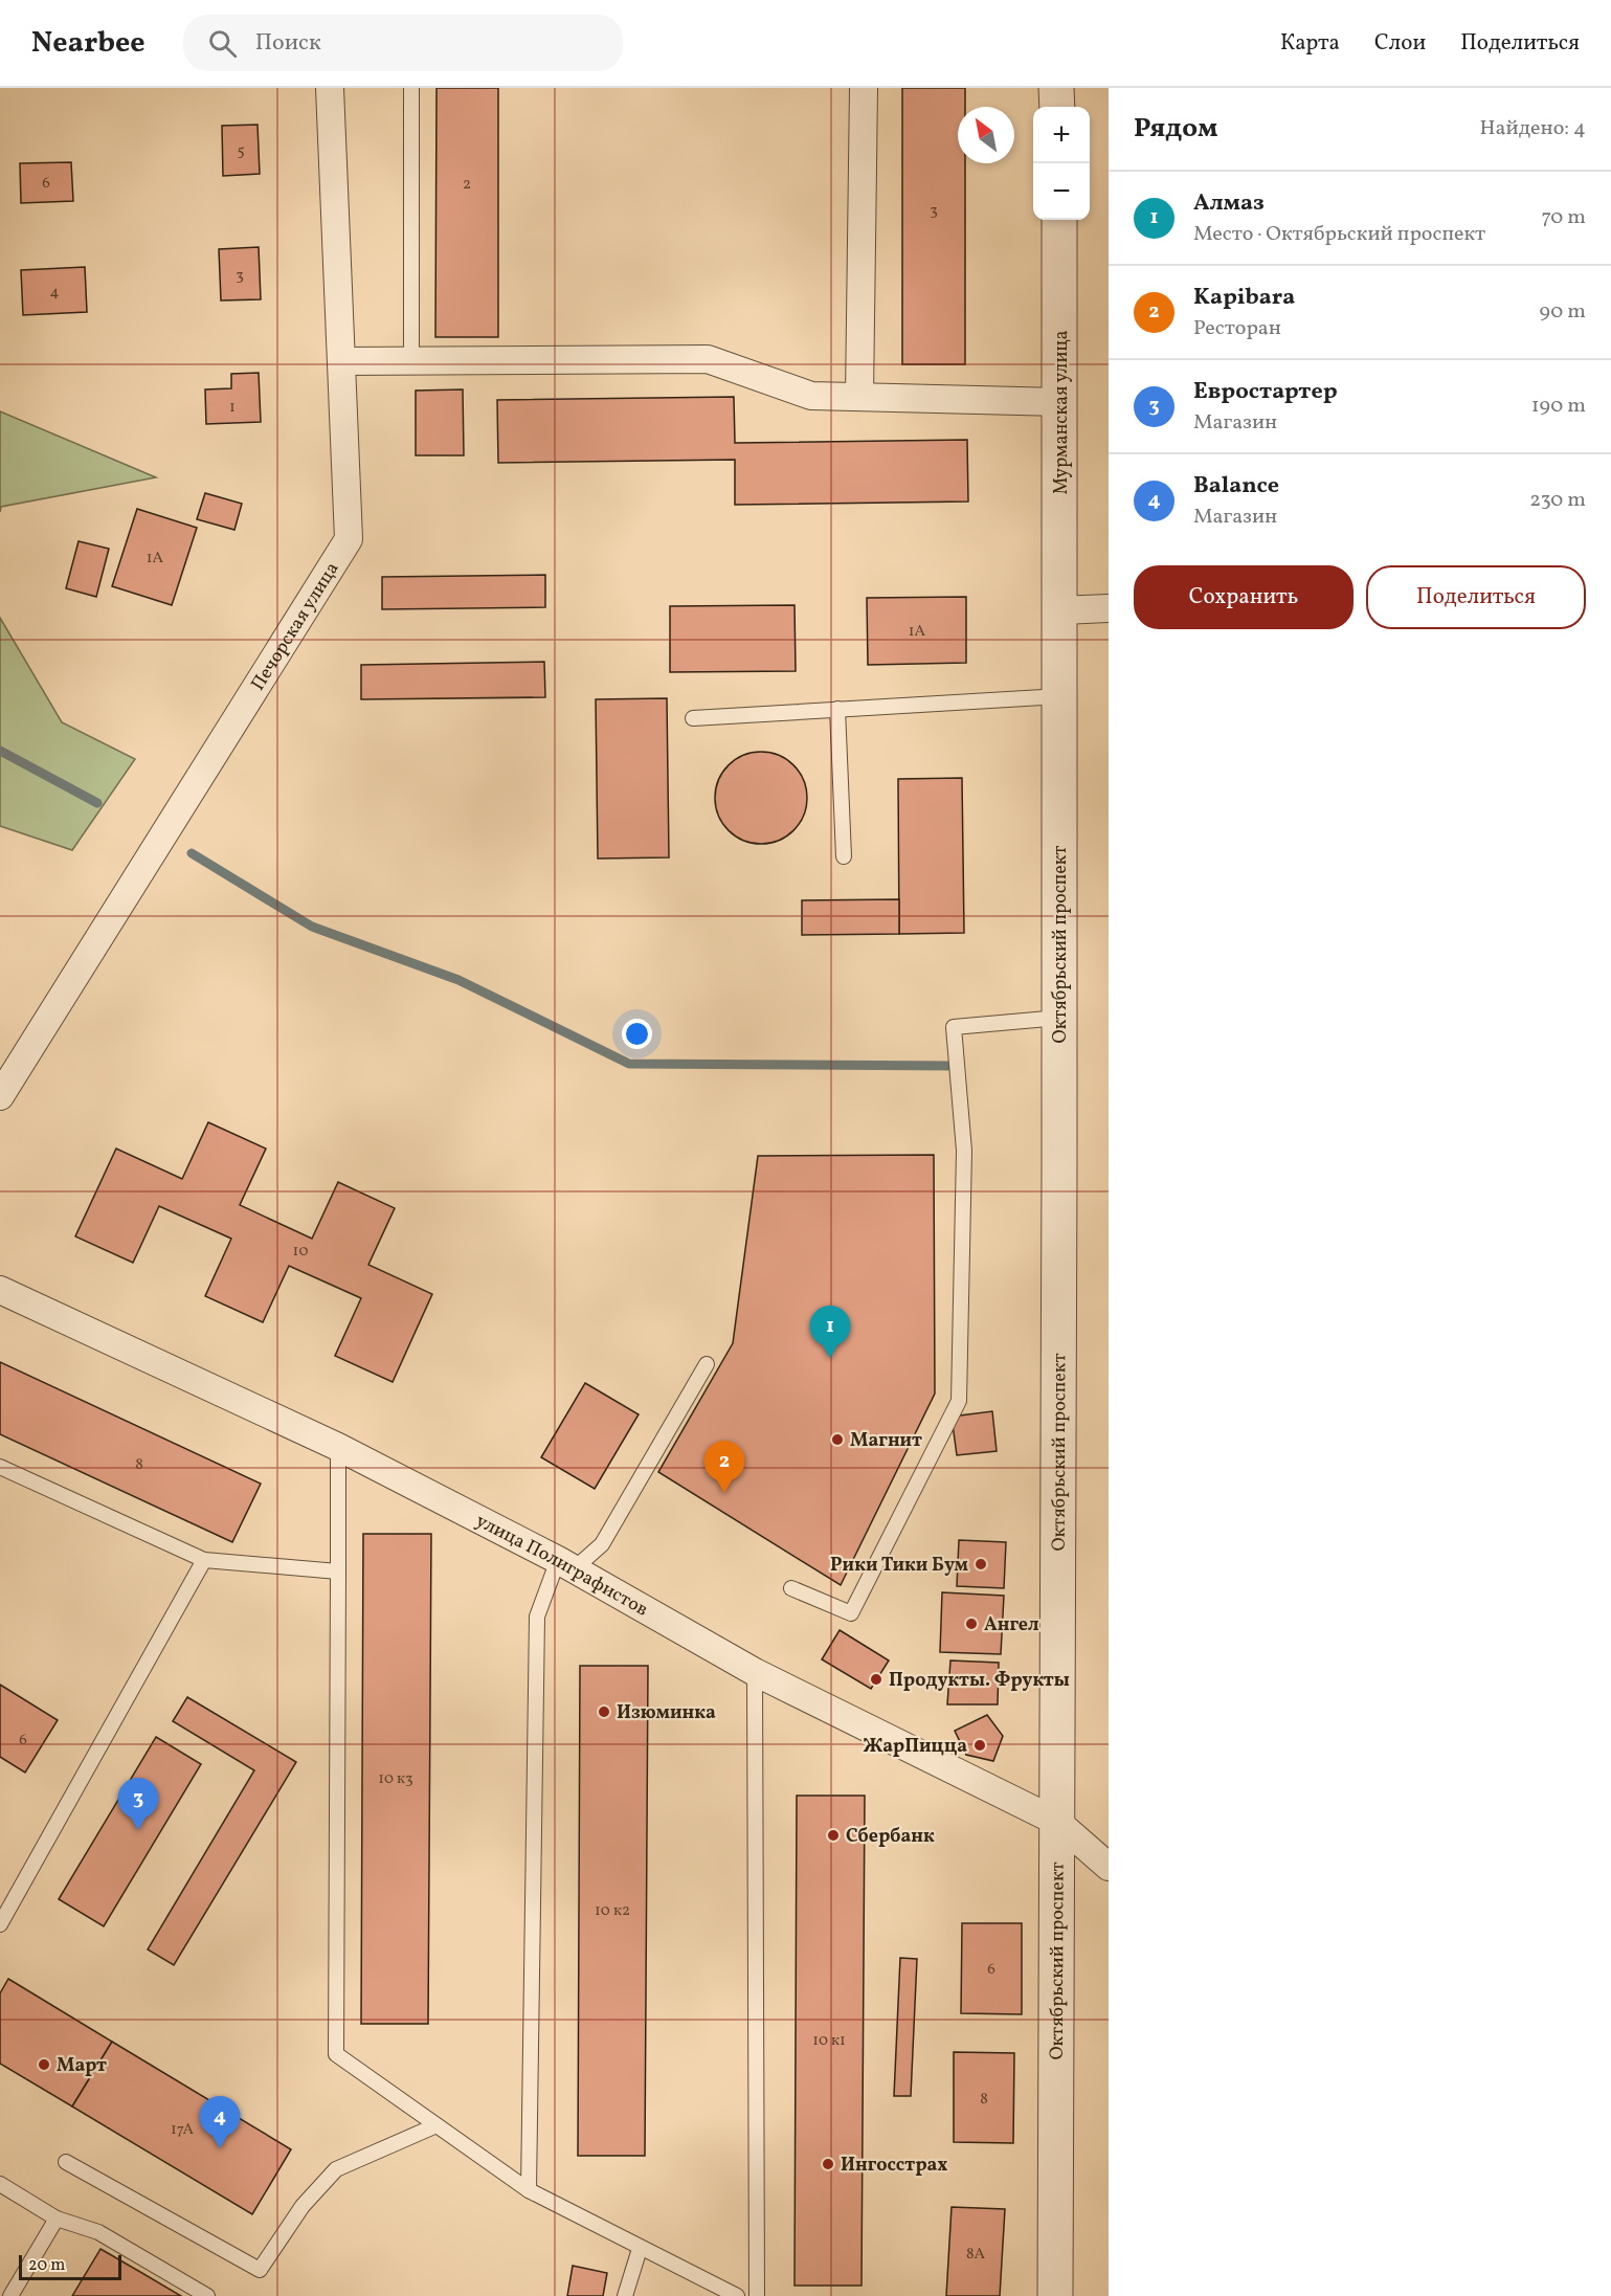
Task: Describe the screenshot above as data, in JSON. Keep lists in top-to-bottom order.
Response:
{
  "streets": {
    "street": [
      "Мурманская улица",
      "Печорская улица",
      "Октябрьский проспект",
      "улица Полиграфистов"
    ]
  },
  "crossings": [
    ["Мурманская улица", "Октябрьский проспект"],
    ["Октябрьский проспект", "улица Полиграфистов"]
  ],
  "places": [
    "Магнит",
    "Рики Тики Бум",
    "Ангел",
    "Продукты. Фрукты",
    "Изюминка",
    "ЖарПицца",
    "Сбербанк",
    "Март",
    "Ингосстрах"
  ],
  "house_numbers": [
    "5",
    "6",
    "2",
    "3",
    "3",
    "4",
    "1",
    "1А",
    "1А",
    "10",
    "8",
    "6",
    "10 к3",
    "10 к2",
    "6",
    "10 к1",
    "8",
    "17А",
    "8А"
  ],
  "scale_bar": "20 m",
  "north": "top left",
  "page": {
    "header": "Nearbee",
    "search": "Поиск",
    "nav": ["Карта", "Слои", "Поделиться"],
    "heading": ["Рядом", "Найдено: 4"],
    "map_buttons": ["+", "−"],
    "list": [
      {
        "mark": "1",
        "name": "Алмаз",
        "note": "Место · Октябрьский проспект",
        "value": "70 m"
      },
      {
        "mark": "2",
        "name": "Kapibara",
        "note": "Ресторан",
        "value": "90 m"
      },
      {
        "mark": "3",
        "name": "Евростартер",
        "note": "Магазин",
        "value": "190 m"
      },
      {
        "mark": "4",
        "name": "Balance",
        "note": "Магазин",
        "value": "230 m"
      }
    ],
    "buttons": ["Сохранить", "Поделиться"],
    "pins": [
      "1",
      "2",
      "3",
      "4"
    ],
    "scale": "20 m"
  }
}
